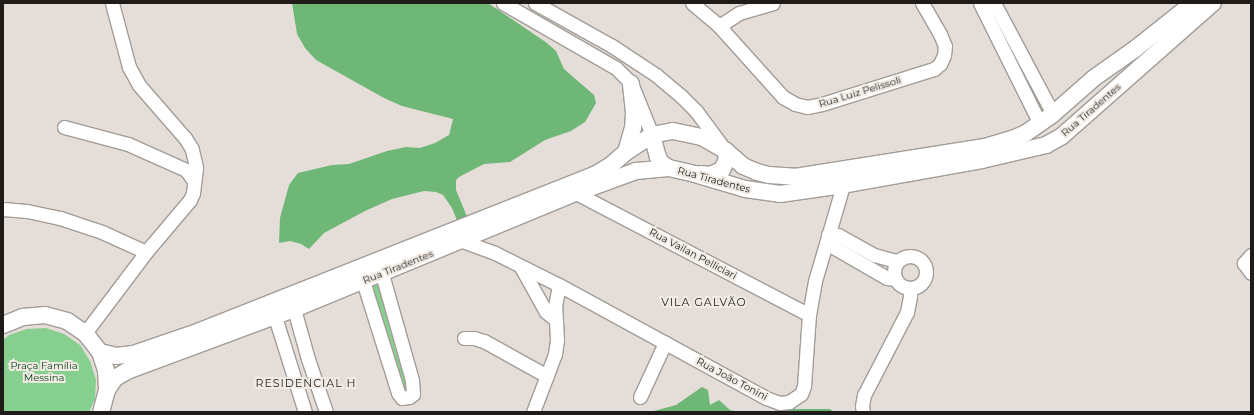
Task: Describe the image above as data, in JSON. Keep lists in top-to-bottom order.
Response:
{
  "streets": {
    "main road": ["Rua Tiradentes"],
    "street": ["Rua Luiz Pelissoli", "Rua Vailan Pelliciari", "Rua João Tonini"]
  },
  "crossings": [
    ["Rua Tiradentes", "Rua Vailan Pelliciari"],
    ["Rua Tiradentes", "Rua João Tonini"],
    ["Rua Vailan Pelliciari", "Rua João Tonini"]
  ],
  "districts": ["VILA GALVÃO", "RESIDENCIAL H"],
  "parks": ["Praça Família Messina"]
}
